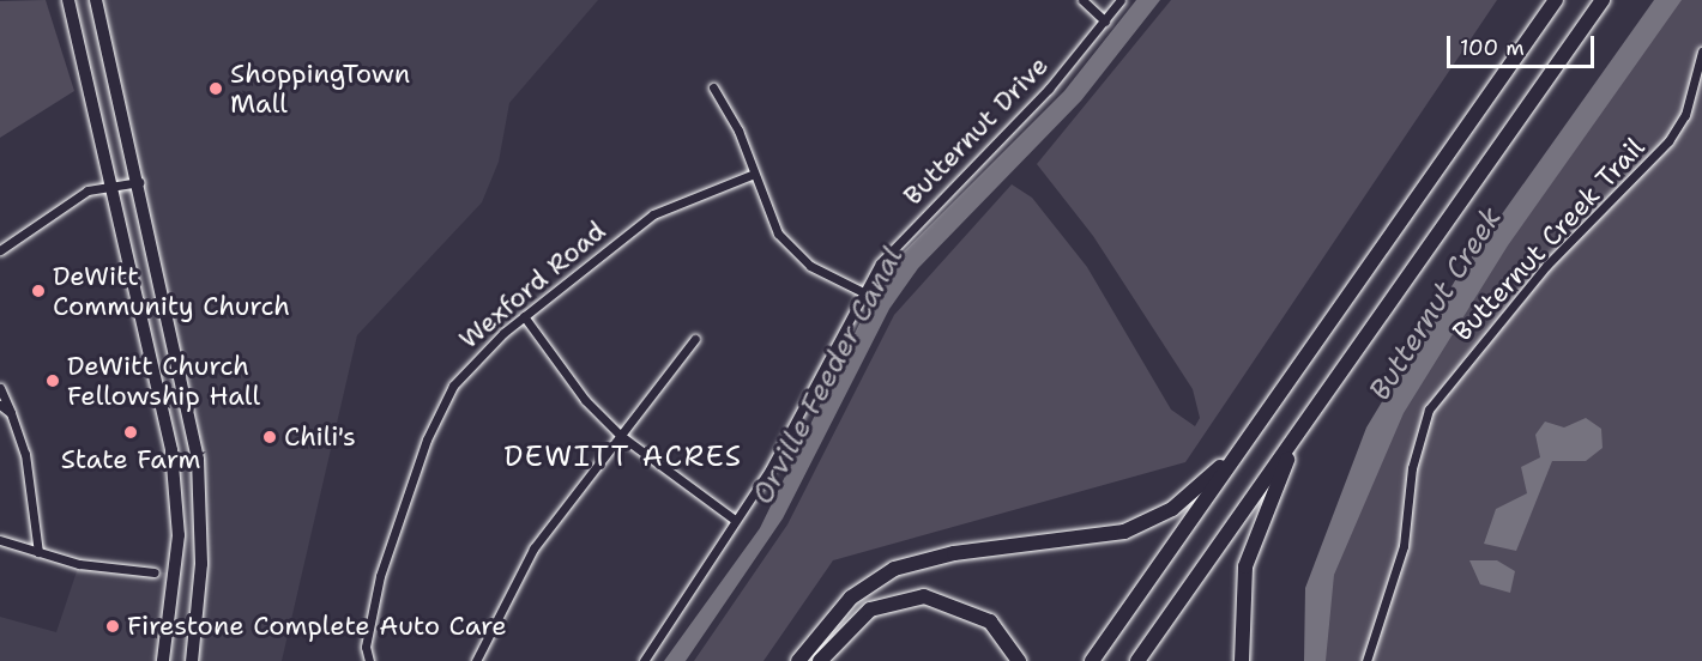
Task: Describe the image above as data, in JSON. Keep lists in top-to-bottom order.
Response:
{
  "streets": {
    "street": ["Butternut Drive", "Butternut Creek Trail", "Wexford Road"]
  },
  "districts": ["DEWITT ACRES"],
  "water": ["Butternut Creek", "Orville Feeder Canal"],
  "places": [
    "ShoppingTown Mall",
    "DeWitt Community Church",
    "DeWitt Church Fellowship Hall",
    "State Farm",
    "Chili's",
    "Firestone Complete Auto Care"
  ],
  "scale_bar": "100 m"
}
